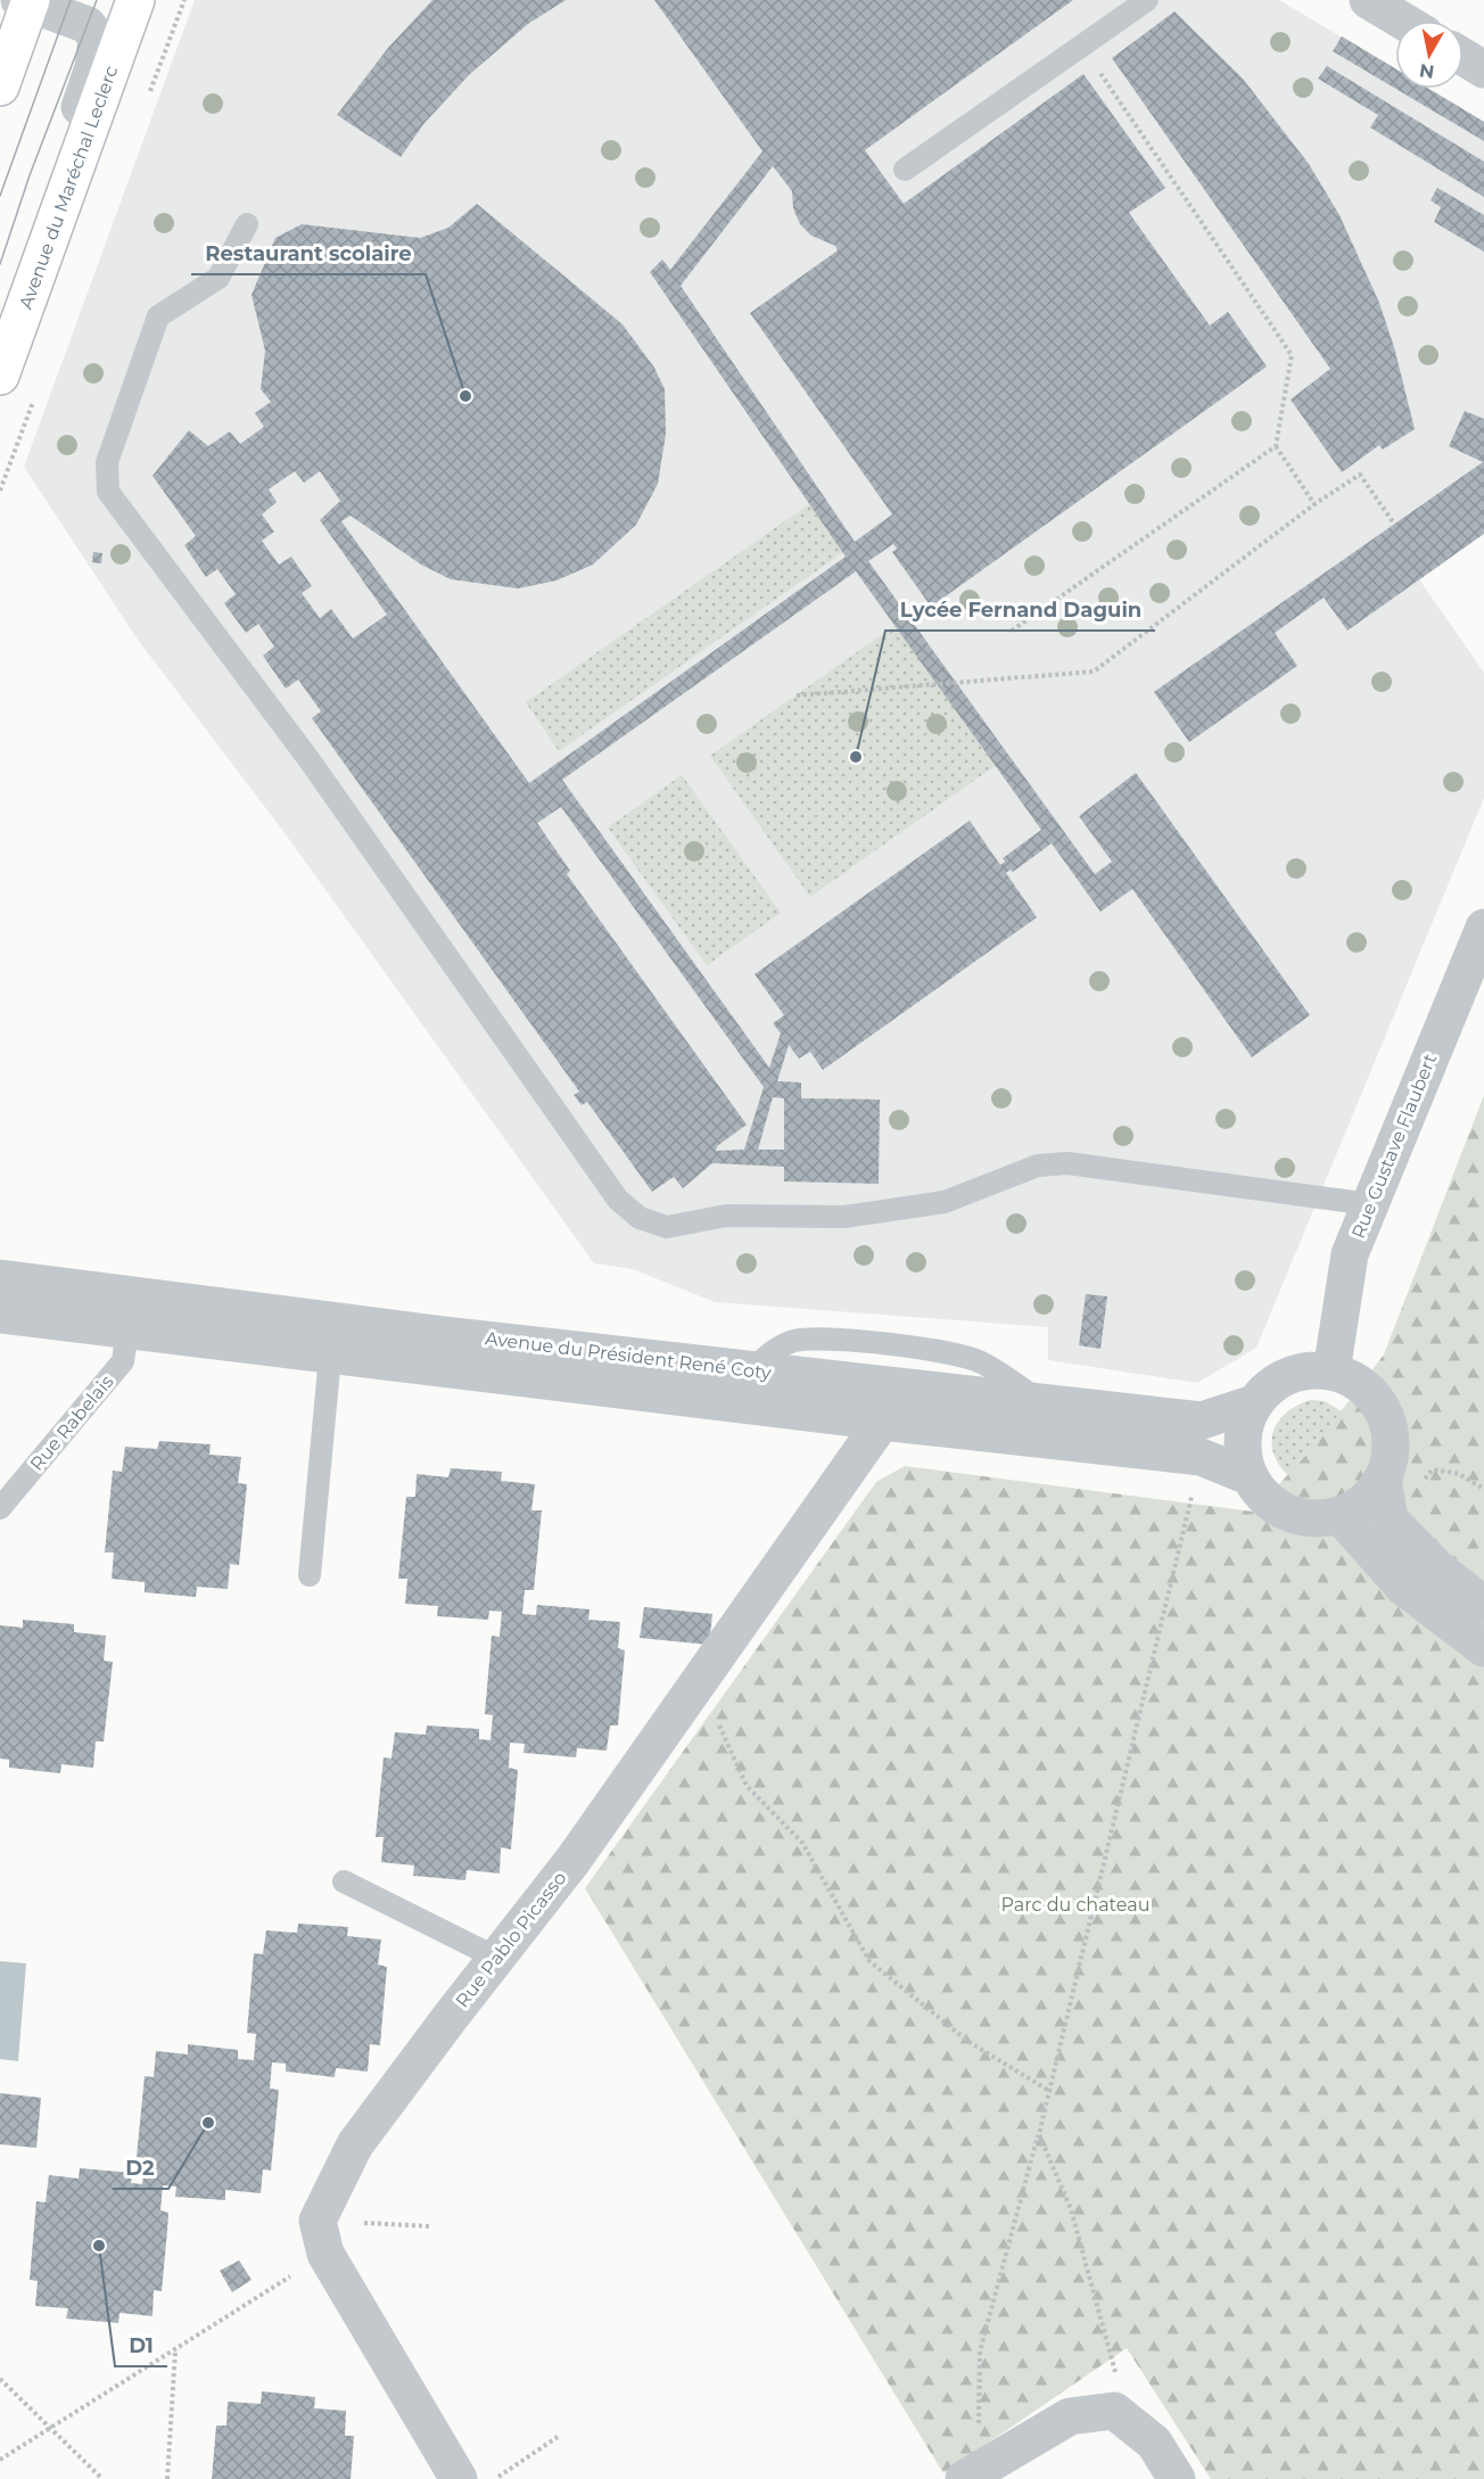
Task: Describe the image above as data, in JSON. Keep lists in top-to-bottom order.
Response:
{
  "streets": {
    "main road": ["Avenue du Maréchal Leclerc"],
    "street": ["Rue Gustave Flaubert", "Avenue du Président René Coty", "Rue Pablo Picasso"],
    "lane": ["Rue Rabelais"]
  },
  "crossings": [
    ["Rue Gustave Flaubert", "Avenue du Président René Coty"],
    ["Avenue du Président René Coty", "Rue Rabelais"],
    ["Avenue du Président René Coty", "Rue Pablo Picasso"]
  ],
  "parks": ["Parc du chateau"],
  "places": [
    "Restaurant scolaire",
    "Lycée Fernand Daguin",
    "D2",
    "D1"
  ],
  "north": "bottom"
}
